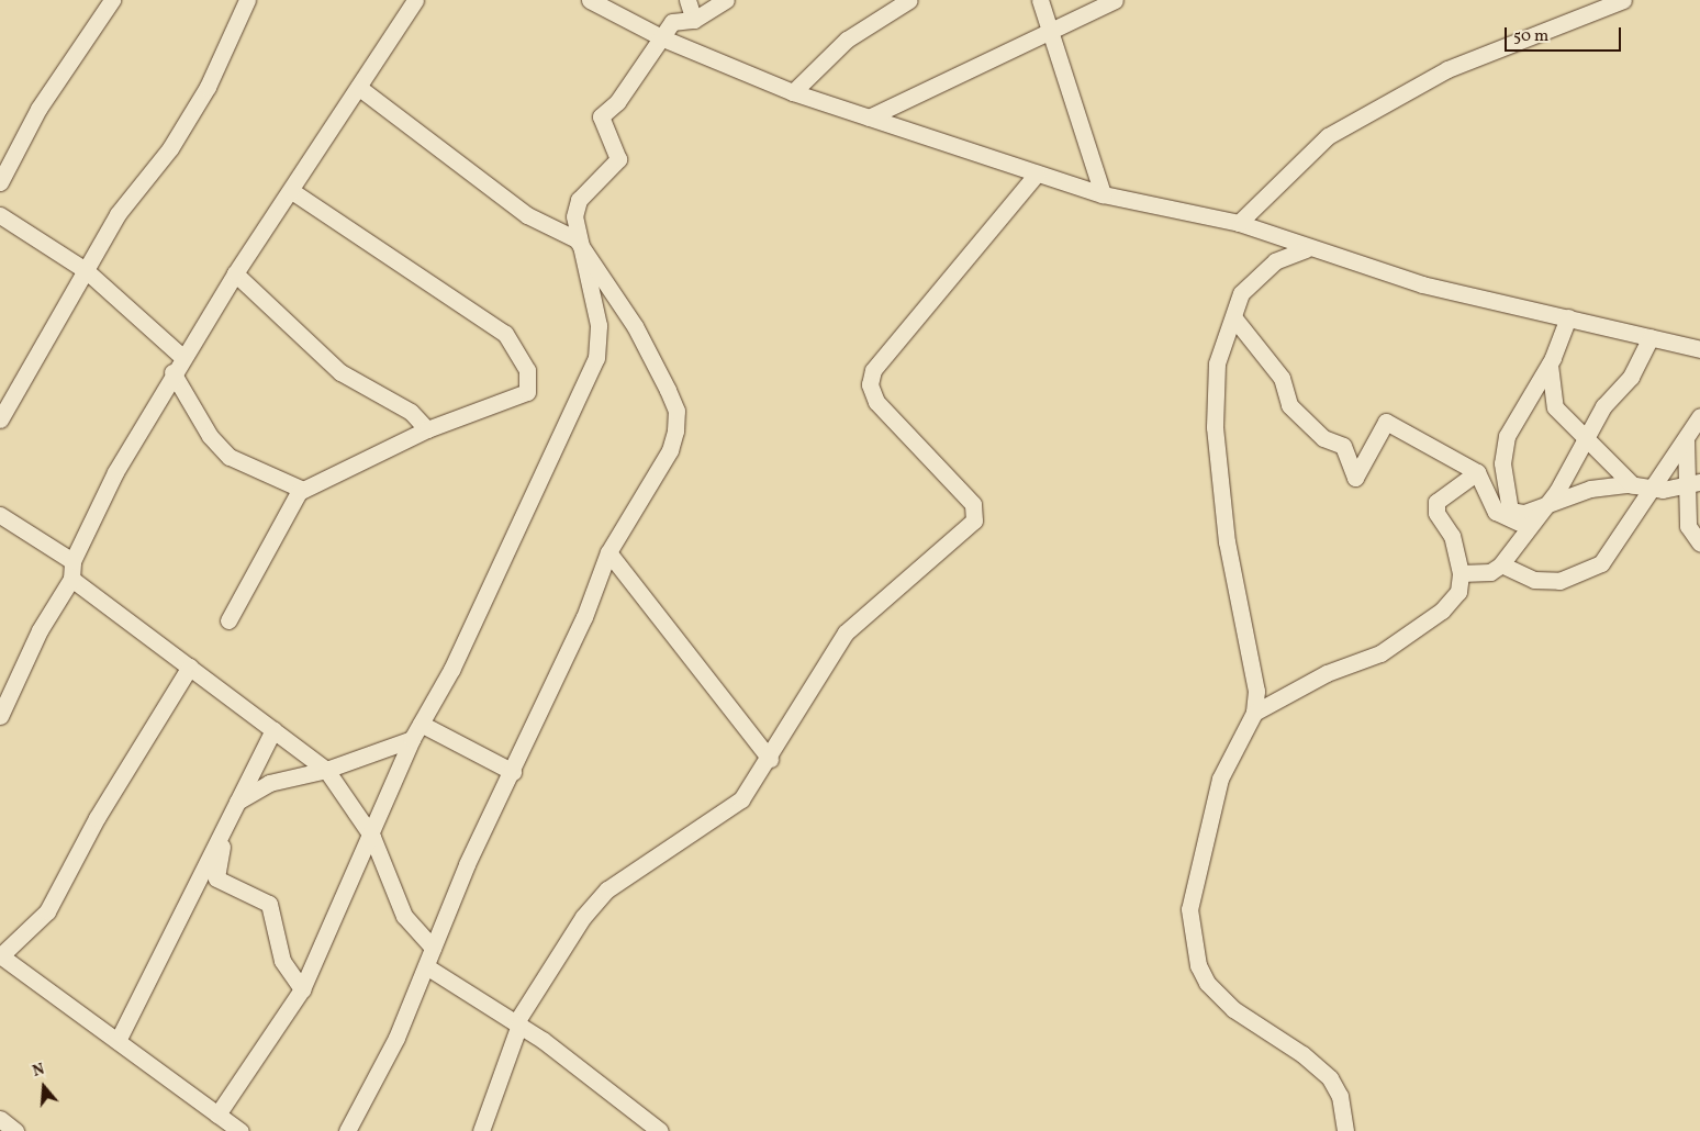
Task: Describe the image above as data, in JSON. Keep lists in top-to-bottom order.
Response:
{
  "scale_bar": "50 m",
  "north": "top"
}
